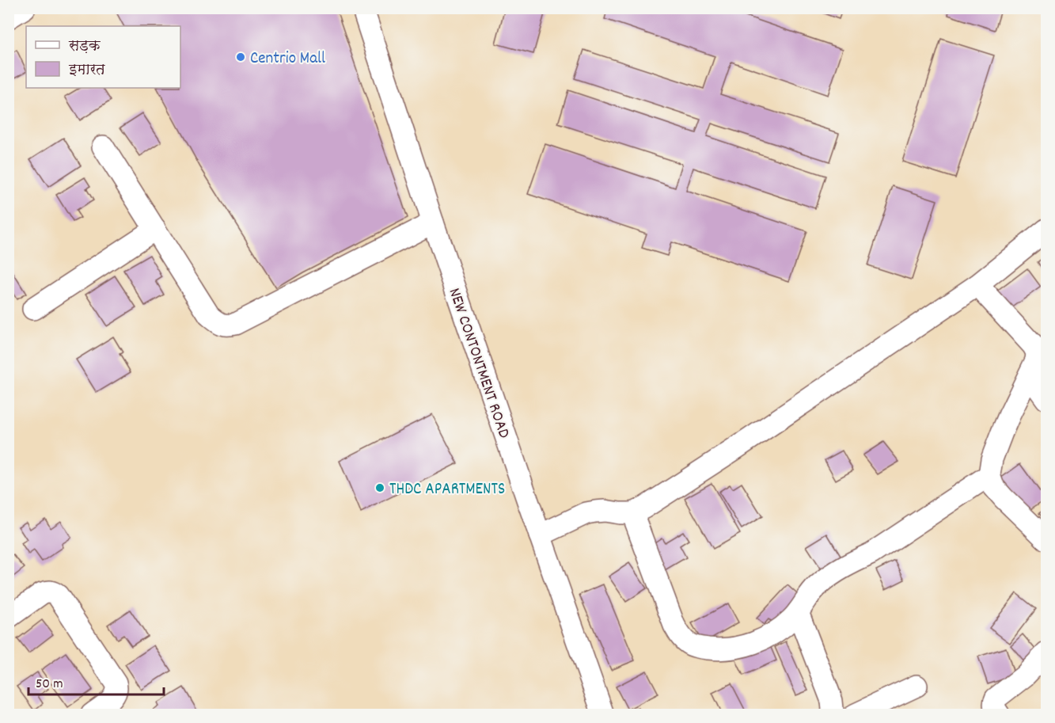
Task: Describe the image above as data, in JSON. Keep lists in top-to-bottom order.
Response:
{
  "streets": {
    "street": ["NEW CONTONTMENT ROAD"]
  },
  "places": ["Centrio Mall", "THDC APARTMENTS"],
  "legend": ["सड़क", "इमारत"],
  "scale_bar": "50 m"
}
